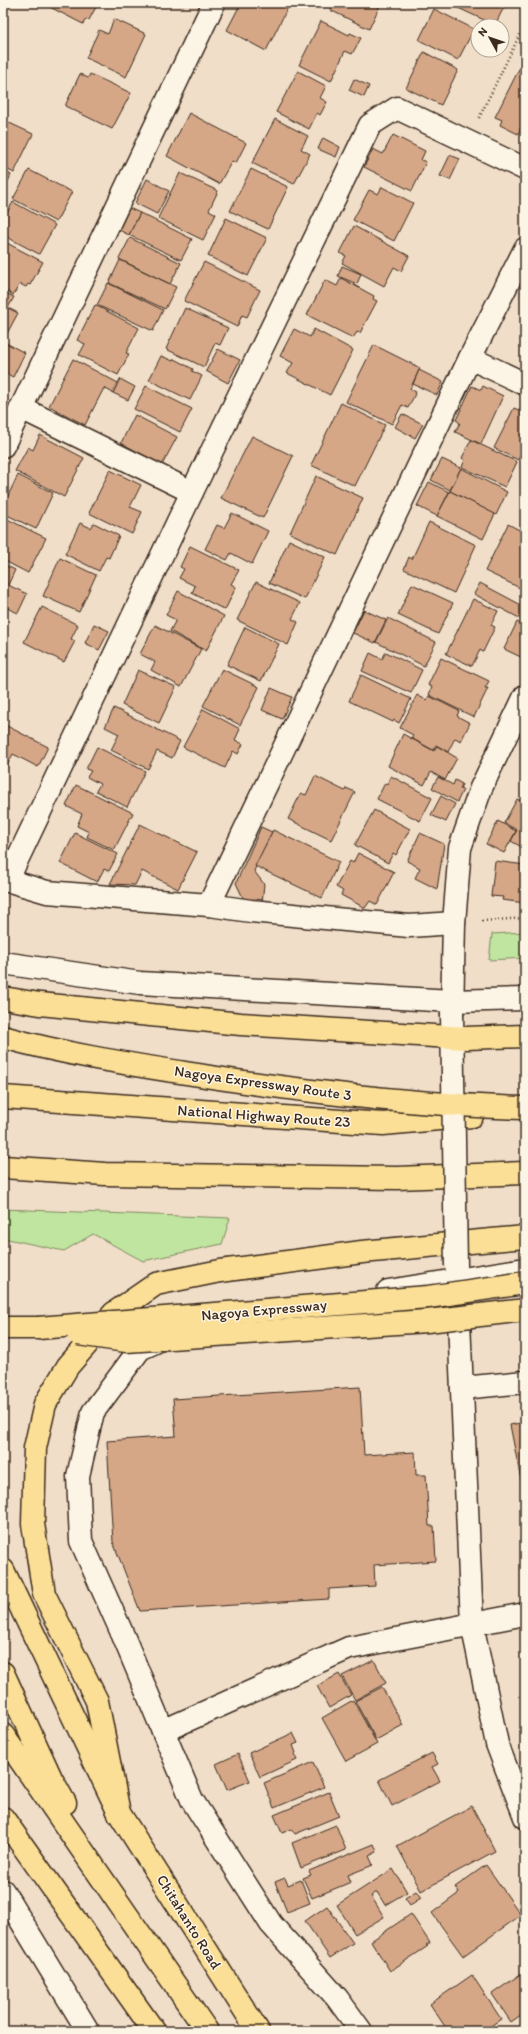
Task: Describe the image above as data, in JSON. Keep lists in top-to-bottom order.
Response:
{
  "streets": {
    "highway": [
      "Nagoya Expressway Route 3",
      "National Highway Route 23",
      "Nagoya Expressway",
      "Chitahanto Road"
    ]
  },
  "crossings": [
    ["Nagoya Expressway Route 3", "National Highway Route 23"]
  ],
  "north": "top left"
}
